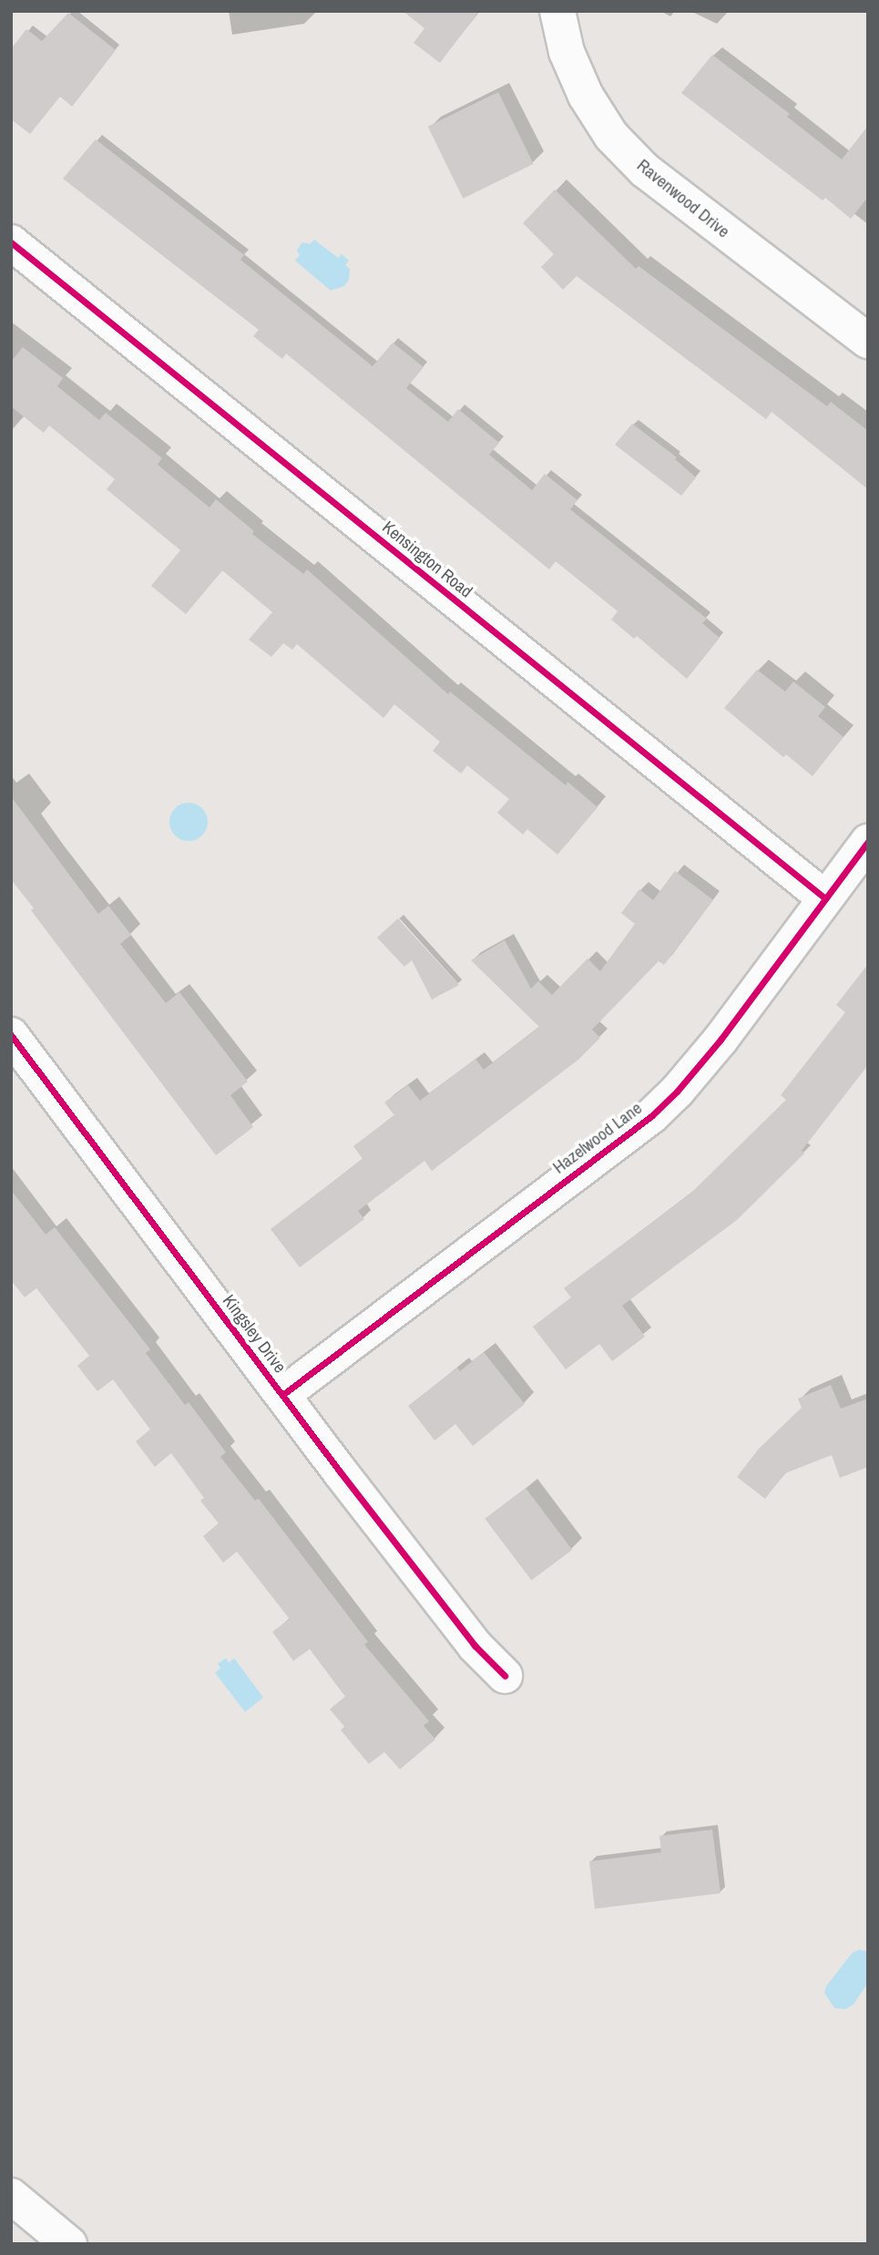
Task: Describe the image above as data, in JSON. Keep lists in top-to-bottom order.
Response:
{
  "streets": {
    "street": [
      "Ravenwood Drive",
      "Kensington Road",
      "Hazelwood Lane",
      "Kingsley Drive"
    ]
  },
  "crossings": [
    ["Kensington Road", "Hazelwood Lane"],
    ["Hazelwood Lane", "Kingsley Drive"]
  ]
}
